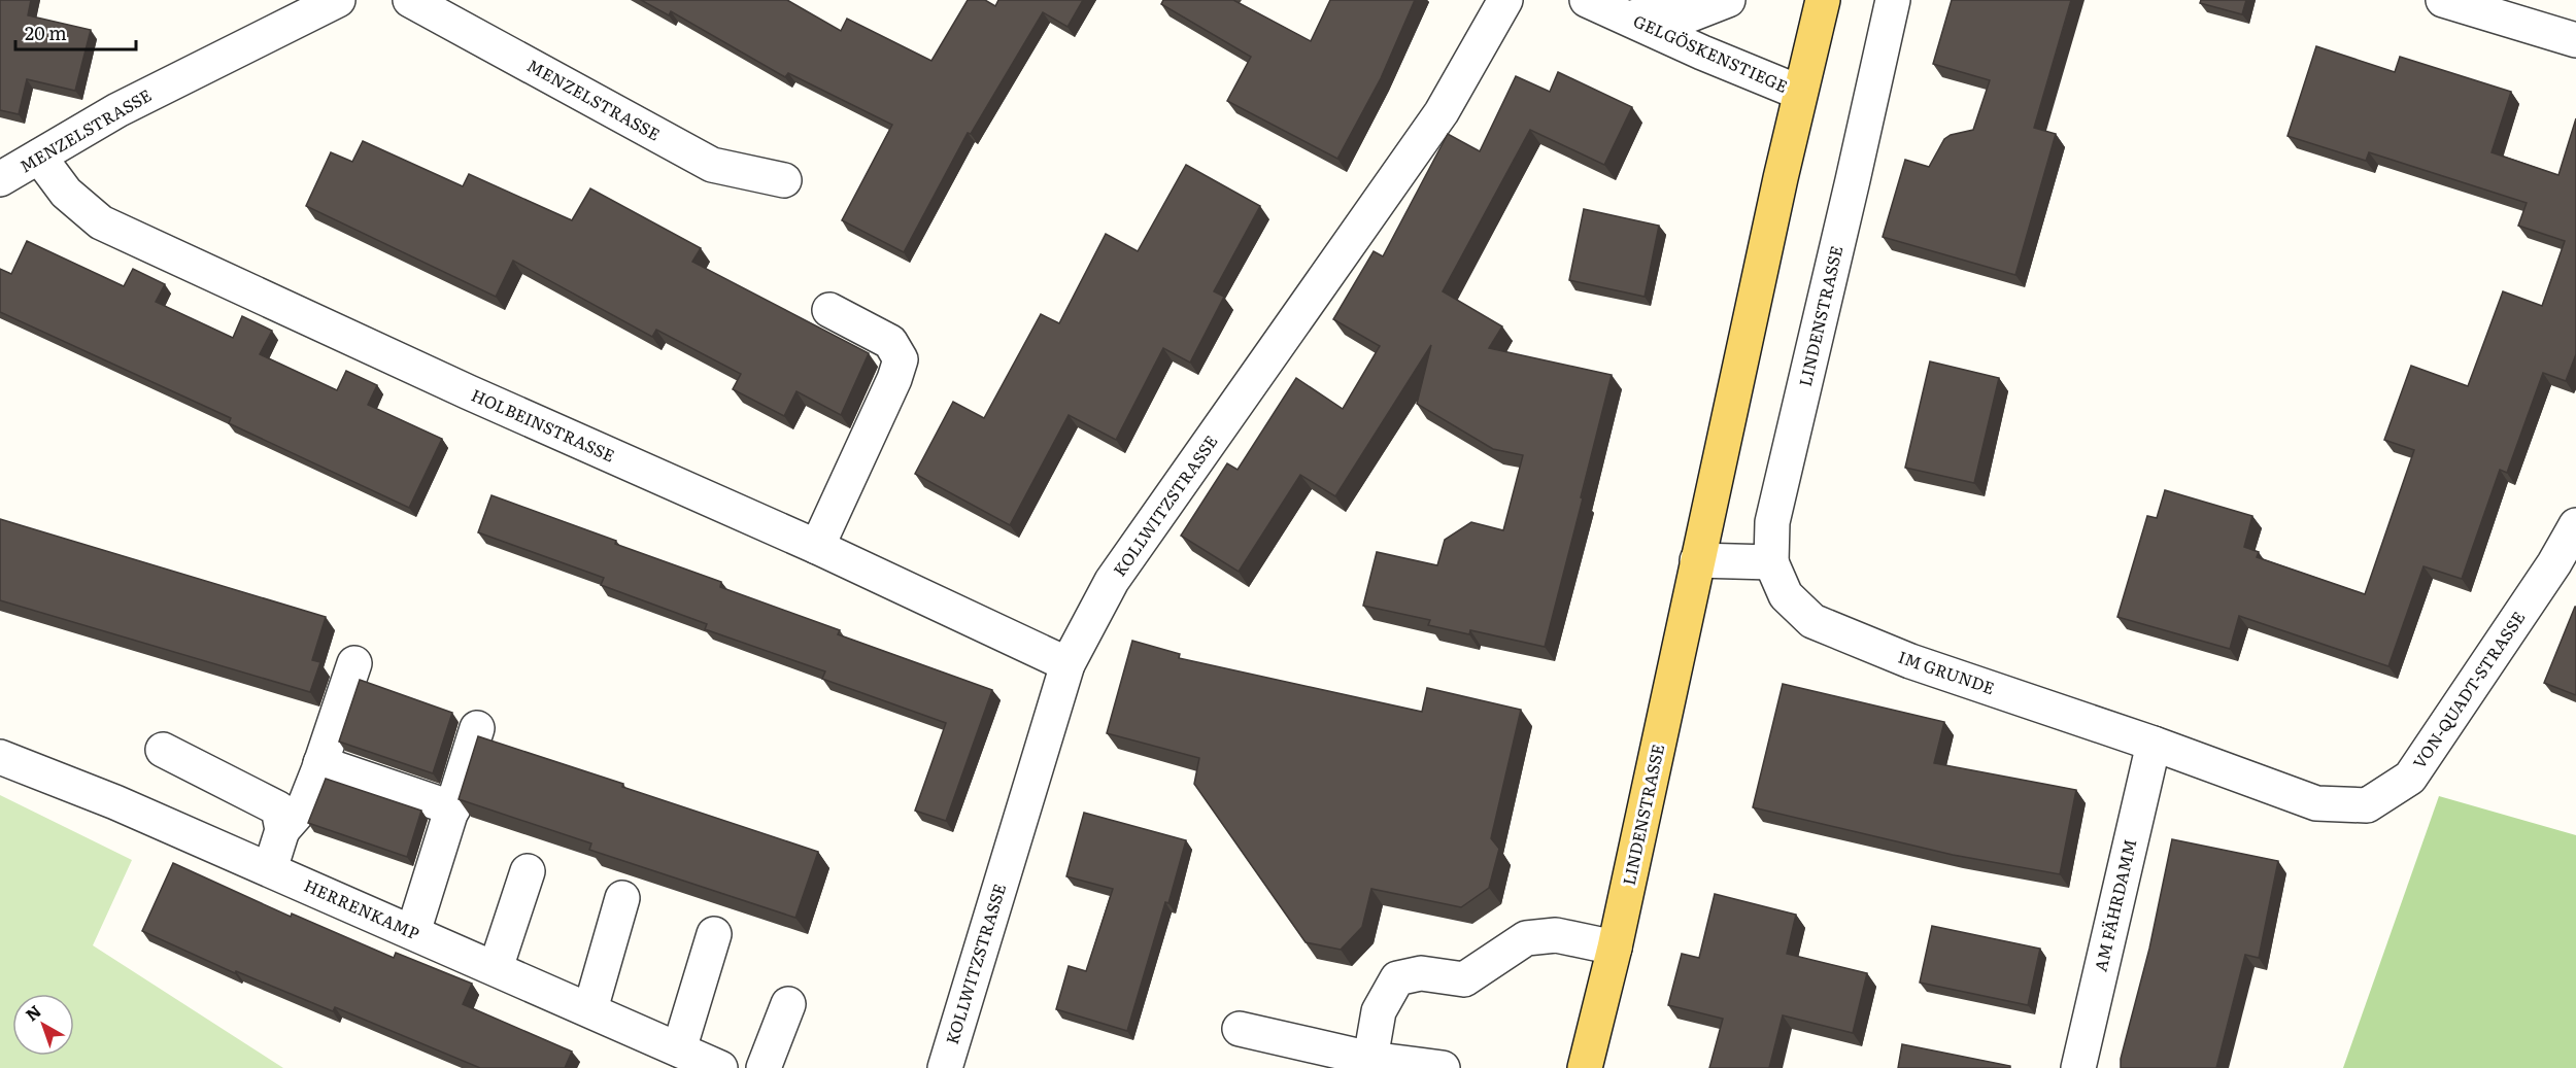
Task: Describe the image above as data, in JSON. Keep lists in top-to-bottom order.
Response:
{
  "streets": {
    "main road": ["LINDENSTRASSE"],
    "street": [
      "GELGÖSKENSTIEGE",
      "MENZELSTRASSE",
      "HOLBEINSTRASSE",
      "KOLLWITZSTRASSE",
      "IM GRUNDE",
      "VON-QUADT-STRASSE",
      "AM FÄHRDAMM",
      "HERRENKAMP"
    ]
  },
  "crossings": [
    ["GELGÖSKENSTIEGE", "LINDENSTRASSE"],
    ["MENZELSTRASSE", "HOLBEINSTRASSE"],
    ["LINDENSTRASSE", "IM GRUNDE"],
    ["HOLBEINSTRASSE", "KOLLWITZSTRASSE"],
    ["IM GRUNDE", "VON-QUADT-STRASSE"],
    ["IM GRUNDE", "AM FÄHRDAMM"],
    ["VON-QUADT-STRASSE", "AM FÄHRDAMM"]
  ],
  "scale_bar": "20 m",
  "north": "top left"
}
